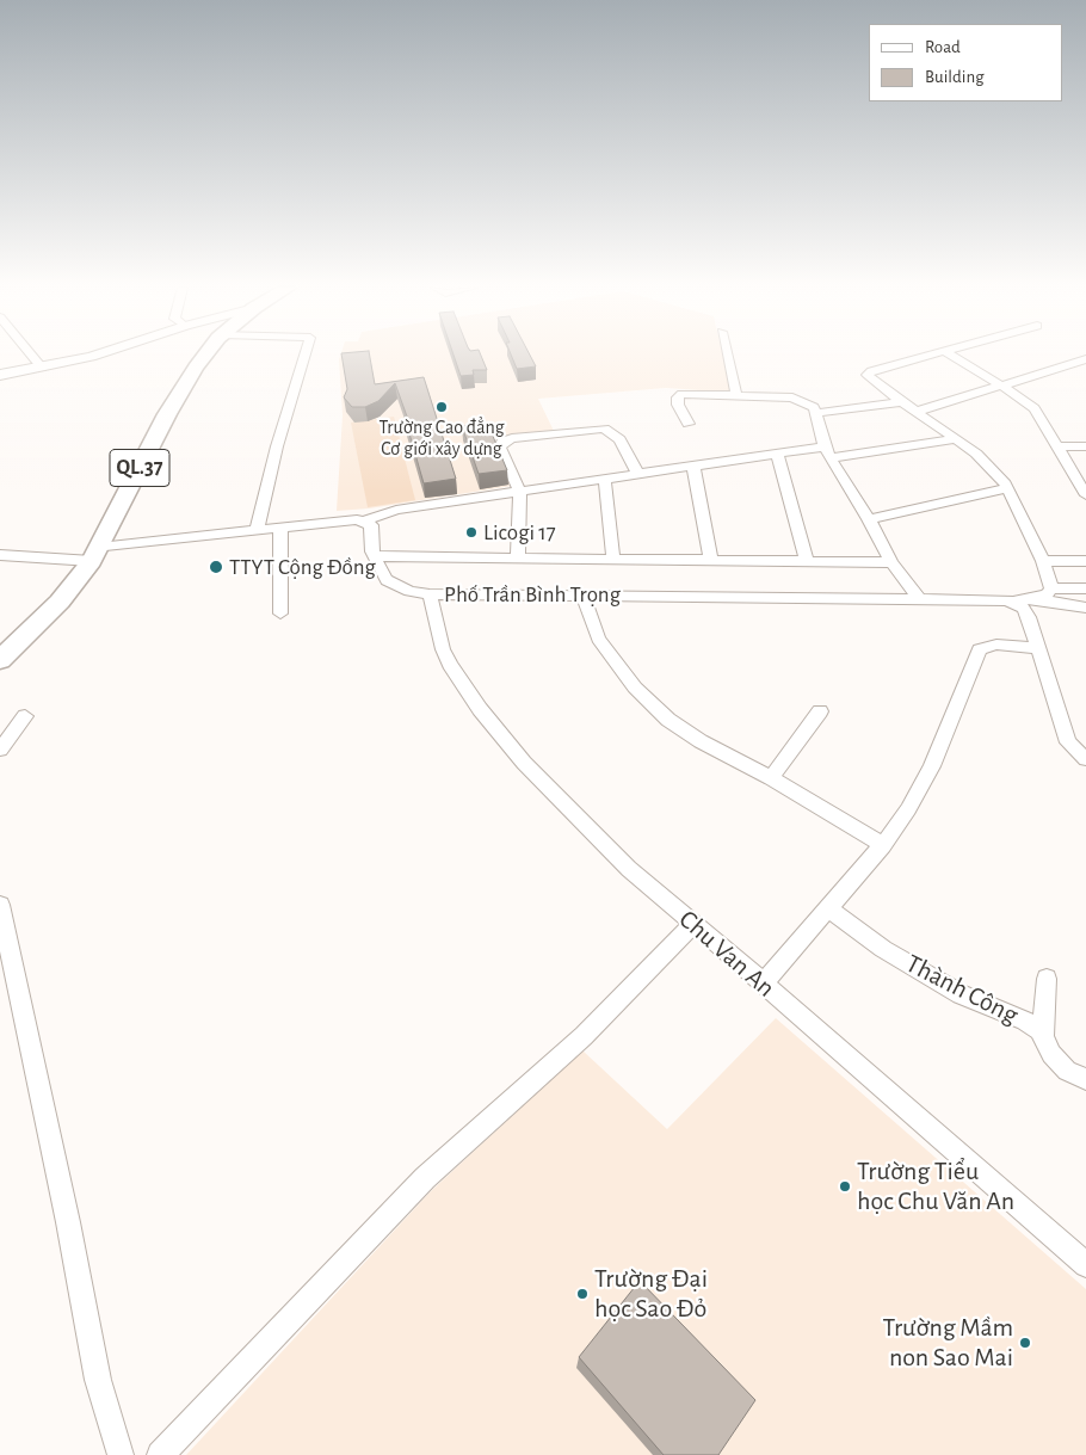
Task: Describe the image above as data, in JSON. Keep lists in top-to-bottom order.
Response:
{
  "streets": {
    "highway": ["QL.37"],
    "street": ["Phố Trần Bình Trọng", "Chu Van An", "Thành Công"]
  },
  "crossings": [
    ["Phố Trần Bình Trọng", "Chu Van An"]
  ],
  "places": [
    "Trường Cao đẳng Cơ giới xây dựng",
    "Licogi 17",
    "TTYT Cộng Đồng",
    "Trường Tiểu học Chu Văn An",
    "Trường Đại học Sao Đỏ",
    "Trường Mầm non Sao Mai"
  ],
  "legend": ["Road", "Building"]
}
